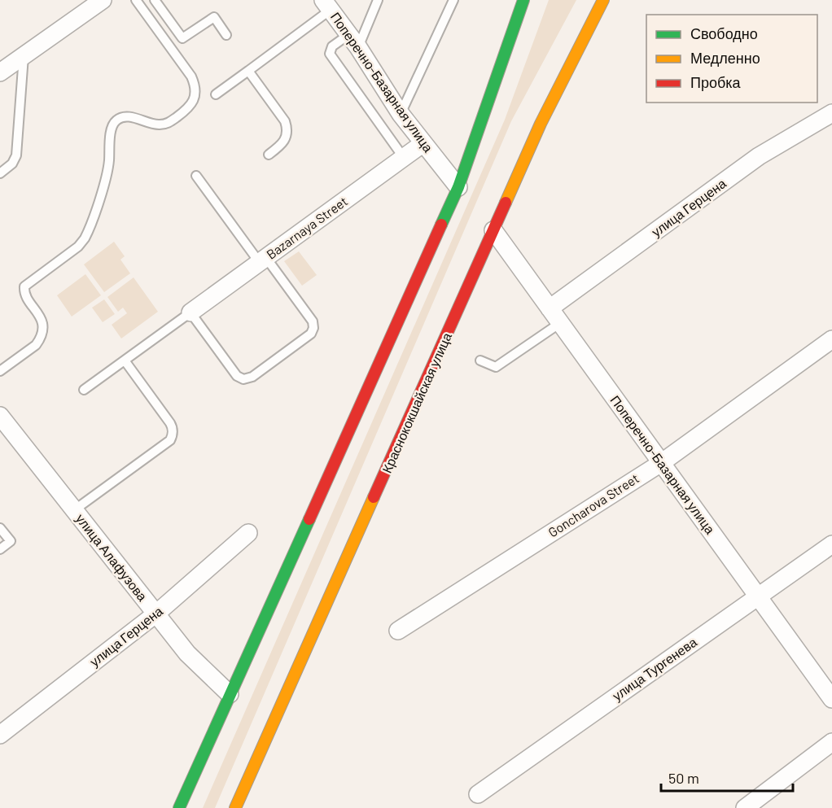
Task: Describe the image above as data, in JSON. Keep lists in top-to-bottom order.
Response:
{
  "streets": {
    "main road": ["Краснококшайская улица"],
    "street": [
      "Поперечно-Базарная улица",
      "улица Герцена",
      "Bazarnaya Street",
      "Goncharova Street",
      "улица Алафузова",
      "улица Тургенева"
    ]
  },
  "crossings": [
    ["Поперечно-Базарная улица", "улица Герцена"],
    ["Поперечно-Базарная улица", "Bazarnaya Street"],
    ["Поперечно-Базарная улица", "Краснококшайская улица"],
    ["Поперечно-Базарная улица", "Goncharova Street"],
    ["Поперечно-Базарная улица", "улица Тургенева"],
    ["улица Герцена", "улица Алафузова"]
  ],
  "legend": ["Свободно", "Медленно", "Пробка"],
  "scale_bar": "50 m"
}
